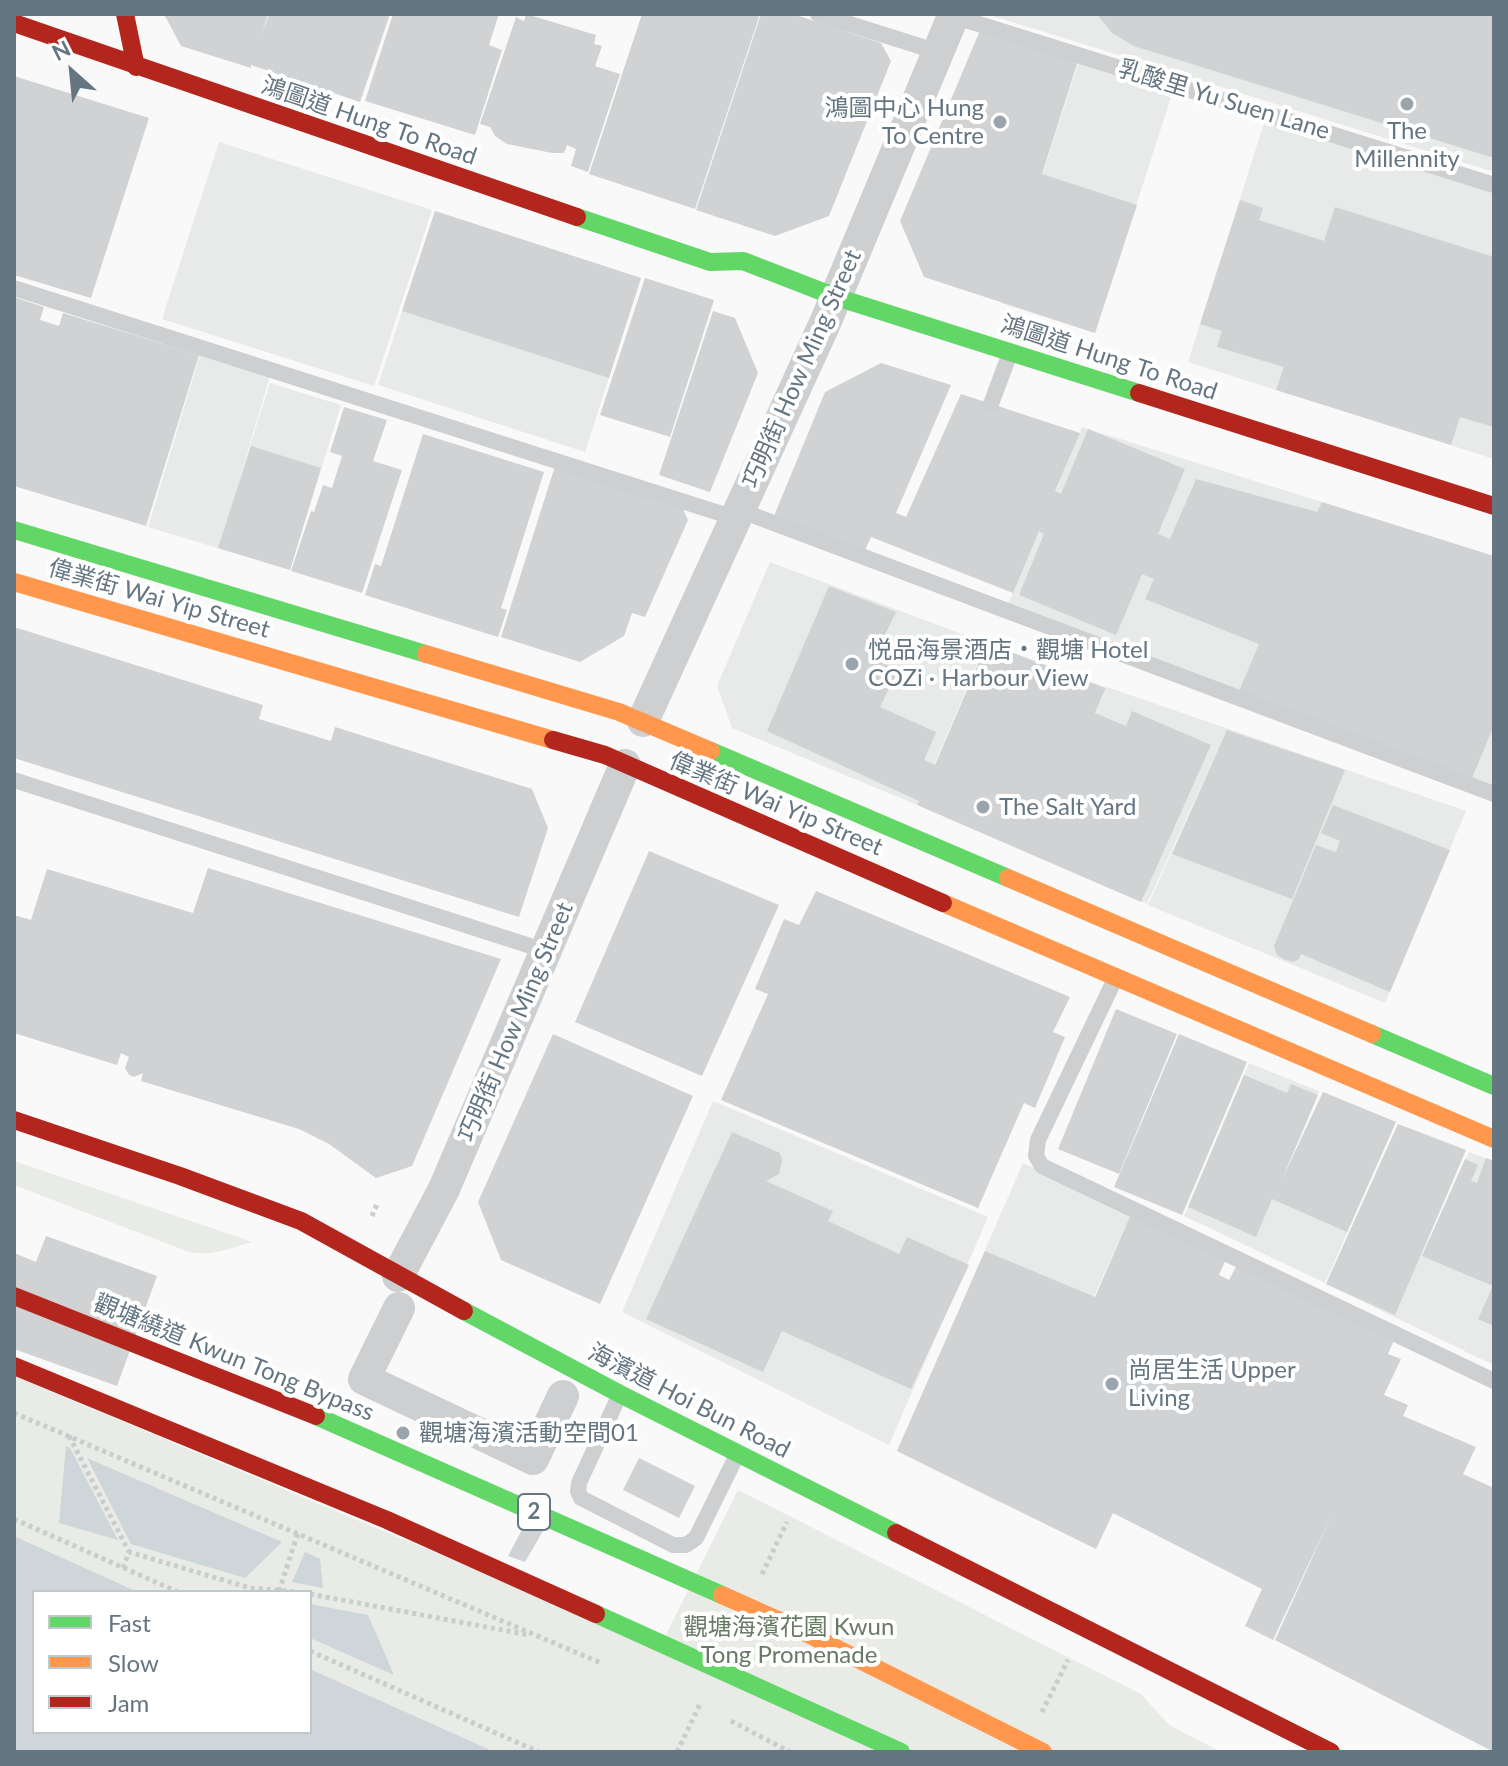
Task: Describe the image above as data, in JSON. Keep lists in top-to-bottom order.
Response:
{
  "streets": {
    "main road": [
      "鴻圖道 Hung To Road",
      "偉業街 Wai Yip Street",
      "觀塘繞道 Kwun Tong Bypass",
      "海濱道 Hoi Bun Road",
      "2"
    ],
    "street": ["巧明街 How Ming Street"],
    "lane": ["乳酸里 Yu Suen Lane"]
  },
  "crossings": [
    ["乳酸里 Yu Suen Lane", "巧明街 How Ming Street"],
    ["鴻圖道 Hung To Road", "巧明街 How Ming Street"],
    ["巧明街 How Ming Street", "偉業街 Wai Yip Street"],
    ["巧明街 How Ming Street", "海濱道 Hoi Bun Road"]
  ],
  "parks": ["觀塘海濱花園 Kwun Tong Promenade"],
  "places": [
    "The Millennity",
    "鴻圖中心 Hung To Centre",
    "悦品海景酒店‧觀塘 Hotel COZi ∙ Harbour View",
    "The Salt Yard",
    "尚居生活 Upper Living",
    "觀塘海濱活動空間01"
  ],
  "legend": ["Fast", "Slow", "Jam"],
  "north": "top left"
}
